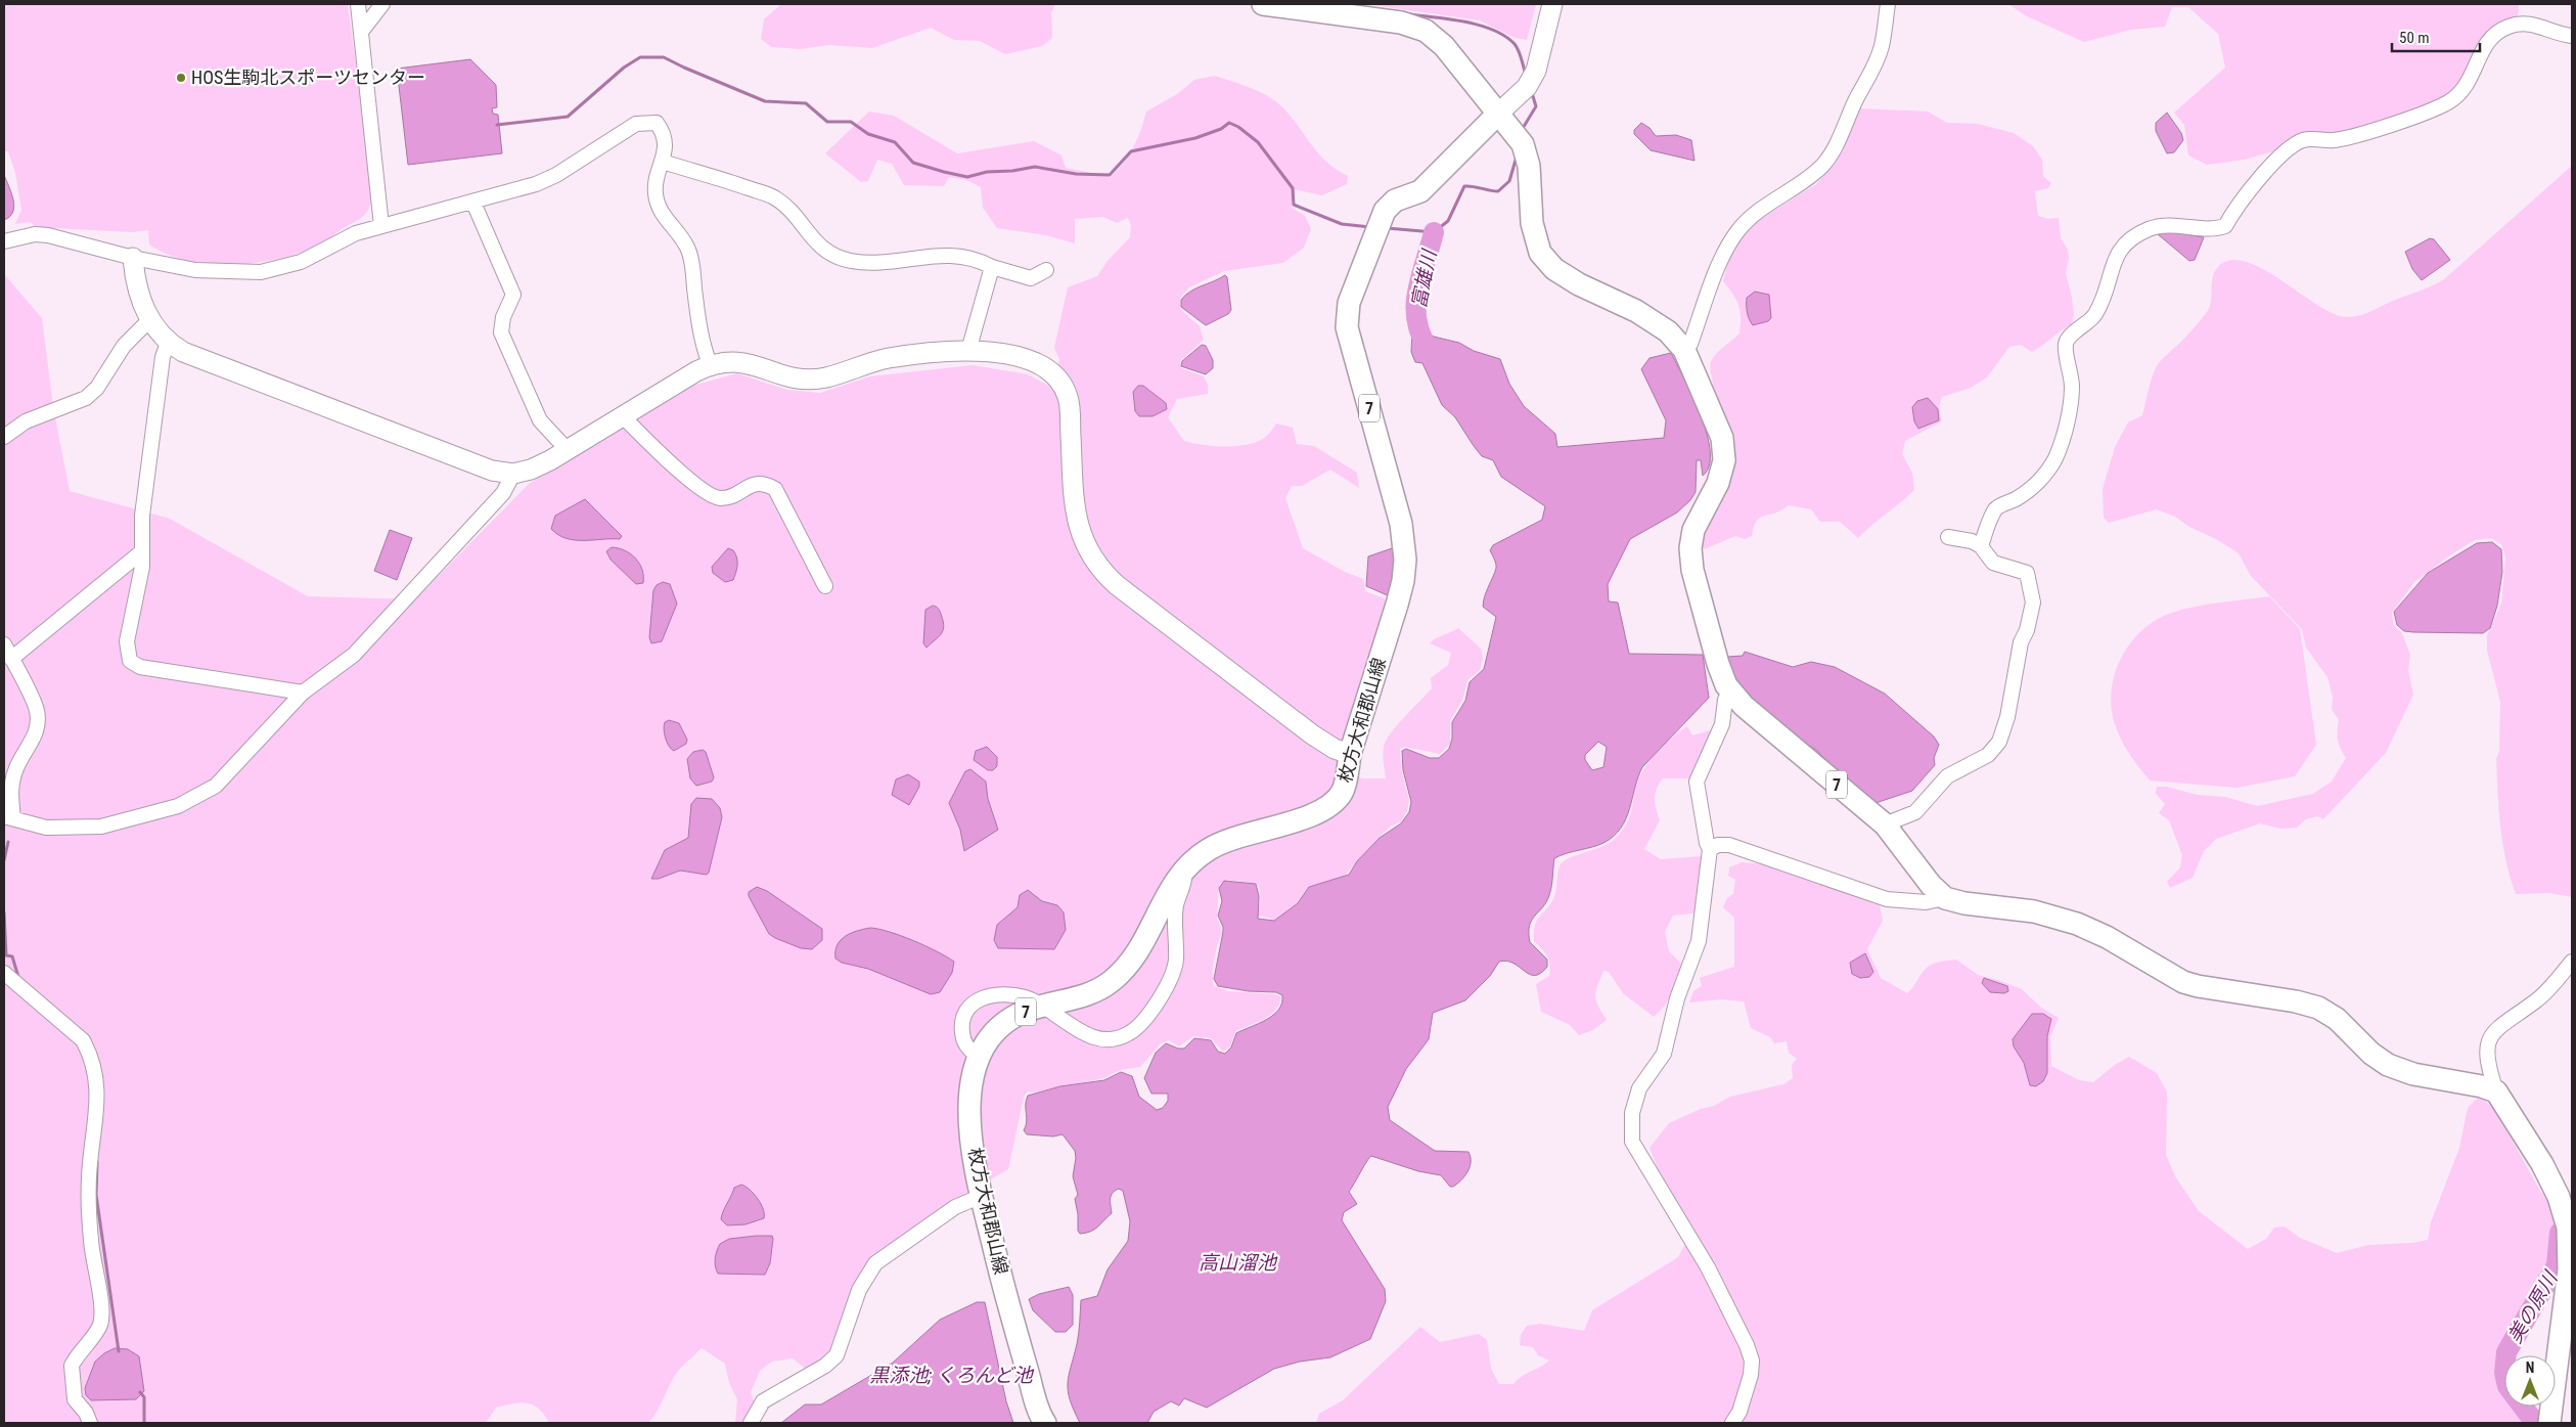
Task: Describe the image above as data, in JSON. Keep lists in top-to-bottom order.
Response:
{
  "streets": {
    "main road": ["7", "枚方大和郡山線"]
  },
  "crossings": [
    ["7", "枚方大和郡山線"]
  ],
  "water": [
    "富雄川",
    "高山溜池",
    "美の原川",
    "黒添池; くろんど池"
  ],
  "places": ["HOS生駒北スポーツセンター"],
  "scale_bar": "50 m",
  "north": "top"
}
